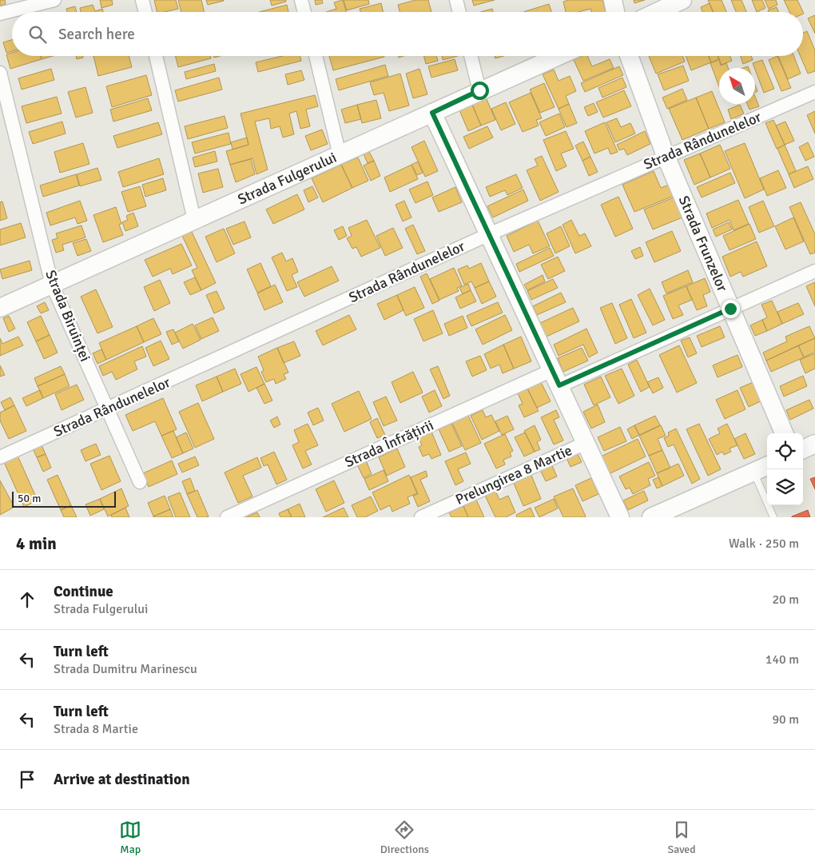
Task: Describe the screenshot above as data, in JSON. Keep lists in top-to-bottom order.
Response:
{
  "streets": {
    "street": [
      "Strada Rândunelelor",
      "Strada Fulgerului",
      "Strada Frunzelor",
      "Strada Biruinței",
      "Strada Înfrățirii",
      "Prelungirea 8 Martie"
    ]
  },
  "crossings": [
    ["Strada Rândunelelor", "Strada Frunzelor"],
    ["Strada Rândunelelor", "Strada Biruinței"],
    ["Strada Fulgerului", "Strada Biruinței"],
    ["Strada Frunzelor", "Strada Înfrățirii"]
  ],
  "scale_bar": "50 m",
  "north": "top left",
  "page": {
    "search": "Search here",
    "scale": "50 m",
    "heading": ["4 min", "Walk · 250 m"],
    "list": [
      ["Continue", "Strada Fulgerului", "20 m"],
      ["Turn left", "Strada Dumitru Marinescu", "140 m"],
      ["Turn left", "Strada 8 Martie", "90 m"],
      "Arrive at destination"
    ],
    "nav": ["Map", "Directions", "Saved"]
  }
}
